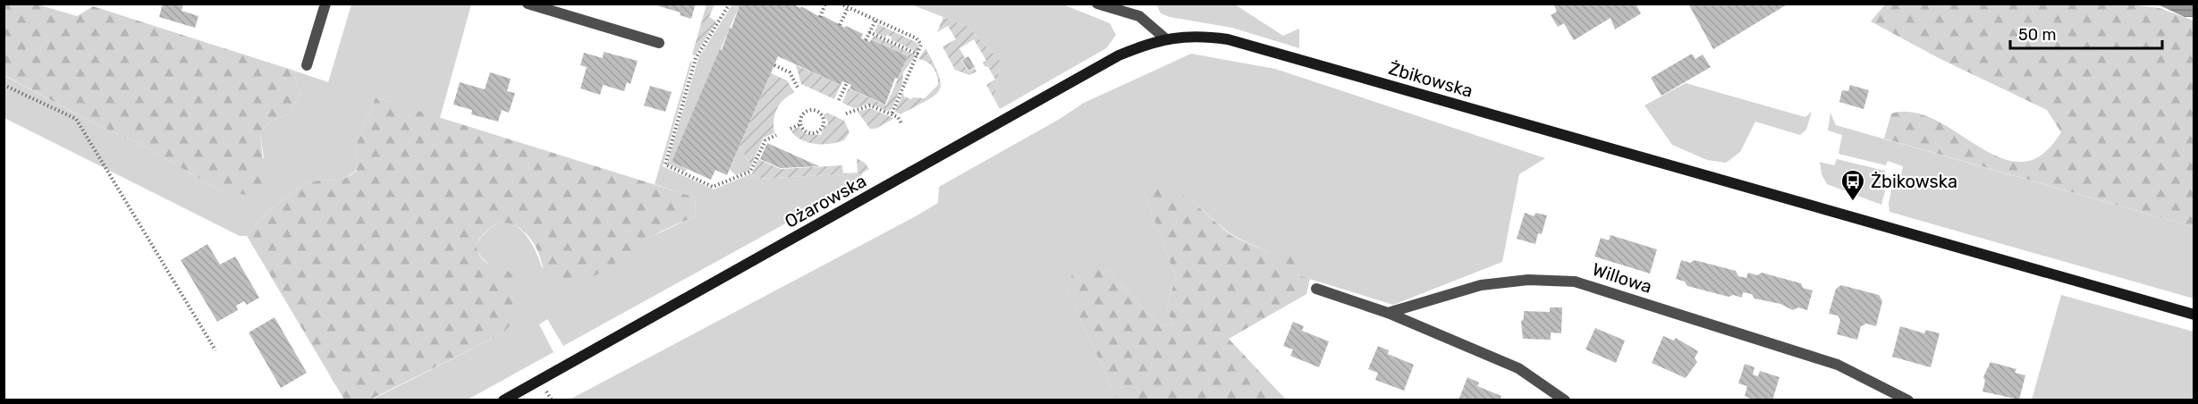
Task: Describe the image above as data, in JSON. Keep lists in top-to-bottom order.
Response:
{
  "streets": {
    "main road": ["Żbikowska", "Ożarowska"],
    "street": ["Willowa"]
  },
  "crossings": [
    ["Żbikowska", "Ożarowska"]
  ],
  "places": {
    "bus stop": ["Żbikowska"]
  },
  "scale_bar": "50 m"
}
